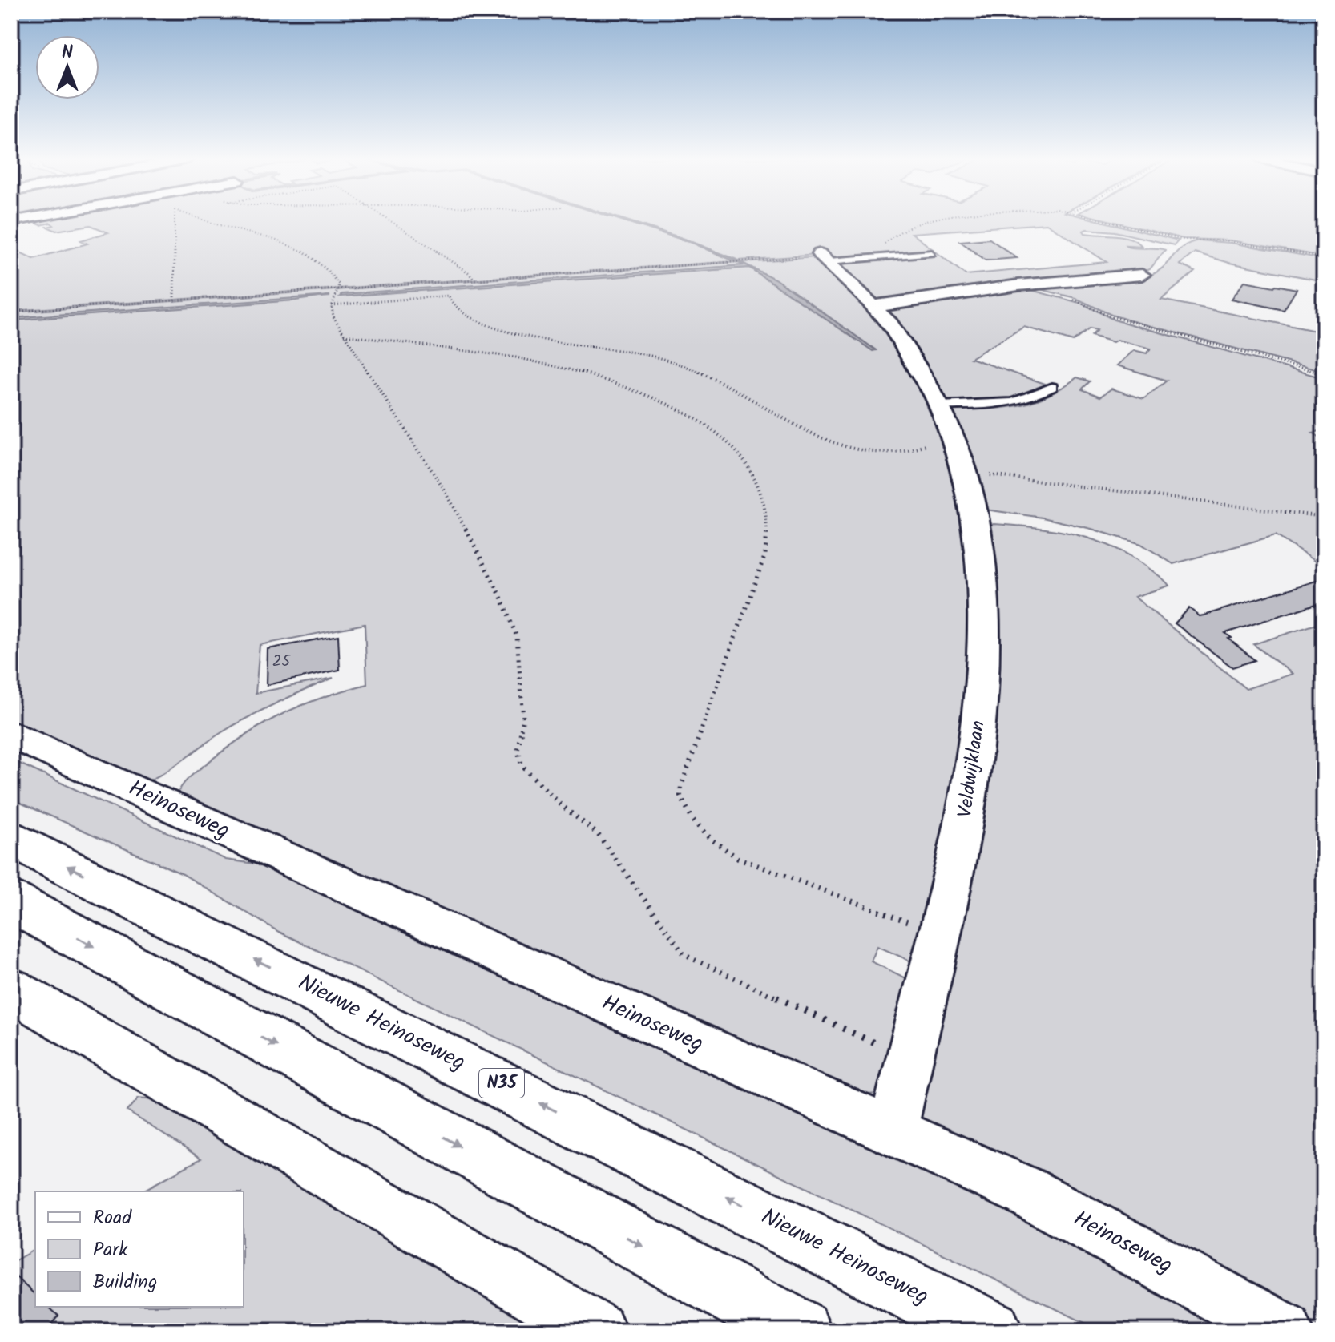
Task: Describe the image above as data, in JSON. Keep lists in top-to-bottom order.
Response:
{
  "streets": {
    "main road": ["Nieuwe Heinoseweg", "N35"],
    "street": ["Veldwijklaan", "Heinoseweg"]
  },
  "crossings": [
    ["Veldwijklaan", "Heinoseweg"]
  ],
  "house_numbers": ["25"],
  "legend": ["Road", "Park", "Building"],
  "north": "top"
}
